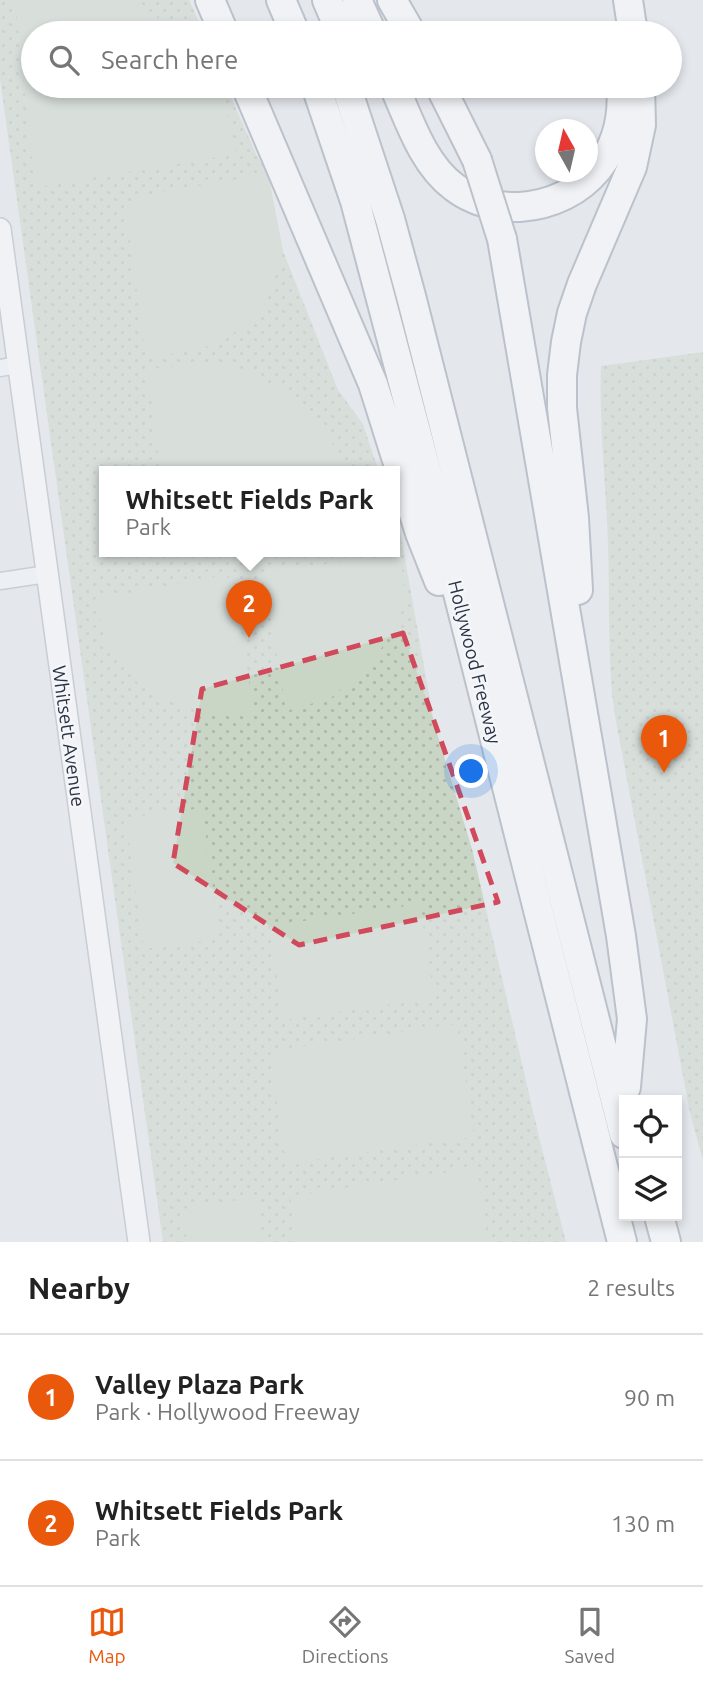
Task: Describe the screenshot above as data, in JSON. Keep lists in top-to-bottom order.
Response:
{
  "streets": {
    "highway": ["Hollywood Freeway"],
    "main road": ["Whitsett Avenue"]
  },
  "north": "top",
  "page": {
    "search": "Search here",
    "popup": ["Whitsett Fields Park", "Park"],
    "pins": ["2", "1"],
    "heading": ["Nearby", "2 results"],
    "list": [
      {
        "mark": "1",
        "name": "Valley Plaza Park",
        "note": "Park · Hollywood Freeway",
        "value": "90 m"
      },
      {
        "mark": "2",
        "name": "Whitsett Fields Park",
        "note": "Park",
        "value": "130 m"
      }
    ],
    "nav": ["Map", "Directions", "Saved"]
  }
}
